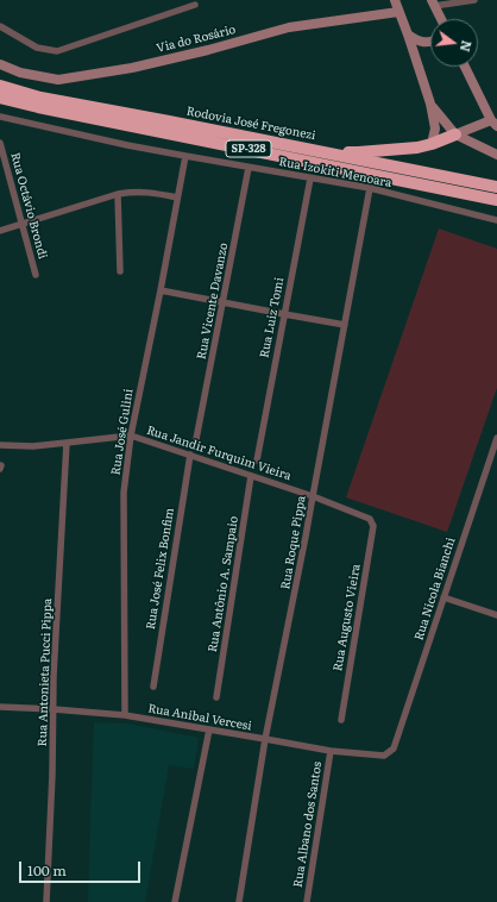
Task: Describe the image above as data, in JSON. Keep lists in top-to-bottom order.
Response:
{
  "streets": {
    "highway": ["Rodovia José Fregonezi", "SP-328"],
    "street": [
      "Via do Rosário",
      "Rua Izokiti Menoara",
      "Rua Octávio Brondi",
      "Rua Vicente Davanzo",
      "Rua Luiz Tomi",
      "Rua José Gulini",
      "Rua Jandir Furquim Vieira",
      "Rua Roque Pippa",
      "Rua José Felix Bonfim",
      "Rua Antônio A. Sampaio",
      "Rua Nicola Bianchi",
      "Rua Augusto Vieira",
      "Rua Antonieta Pucci Pippa",
      "Rua Anibal Vercesi",
      "Rua Albano dos Santos"
    ]
  },
  "crossings": [
    ["Rua Izokiti Menoara", "Rua Vicente Davanzo"],
    ["Rua Izokiti Menoara", "Rua Luiz Tomi"],
    ["Rua Izokiti Menoara", "Rua José Gulini"],
    ["Rua Izokiti Menoara", "Rua Roque Pippa"],
    ["Rua José Gulini", "Rua Jandir Furquim Vieira"],
    ["Rua José Gulini", "Rua Anibal Vercesi"],
    ["Rua Jandir Furquim Vieira", "Rua Roque Pippa"],
    ["Rua Jandir Furquim Vieira", "Rua José Felix Bonfim"],
    ["Rua Jandir Furquim Vieira", "Rua Antônio A. Sampaio"],
    ["Rua Jandir Furquim Vieira", "Rua Augusto Vieira"],
    ["Rua Jandir Furquim Vieira", "Rua Antonieta Pucci Pippa"],
    ["Rua Roque Pippa", "Rua Anibal Vercesi"],
    ["Rua Nicola Bianchi", "Rua Anibal Vercesi"],
    ["Rua Antonieta Pucci Pippa", "Rua Anibal Vercesi"],
    ["Rua Anibal Vercesi", "Rua Albano dos Santos"]
  ],
  "scale_bar": "100 m",
  "north": "right"
}
